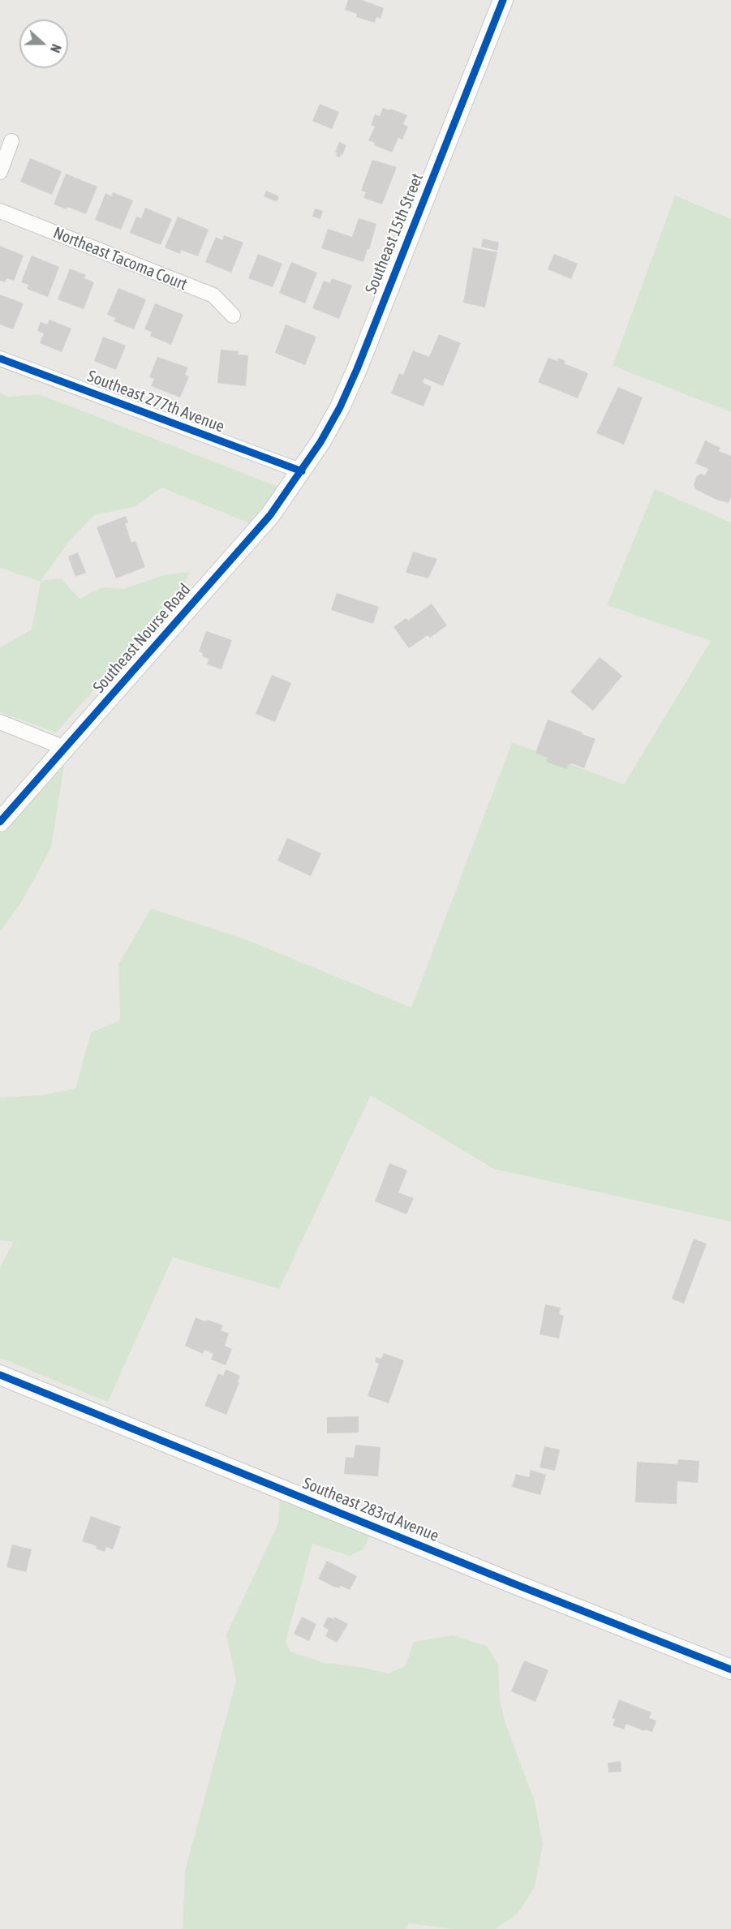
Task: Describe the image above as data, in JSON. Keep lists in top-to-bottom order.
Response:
{
  "streets": {
    "street": [
      "Southeast 15th Street",
      "Northeast Tacoma Court",
      "Southeast 277th Avenue",
      "Southeast Nourse Road",
      "Southeast 283rd Avenue"
    ]
  },
  "crossings": [
    ["Southeast 15th Street", "Southeast 277th Avenue"],
    ["Southeast 15th Street", "Southeast Nourse Road"],
    ["Southeast 277th Avenue", "Southeast Nourse Road"]
  ],
  "north": "right"
}
